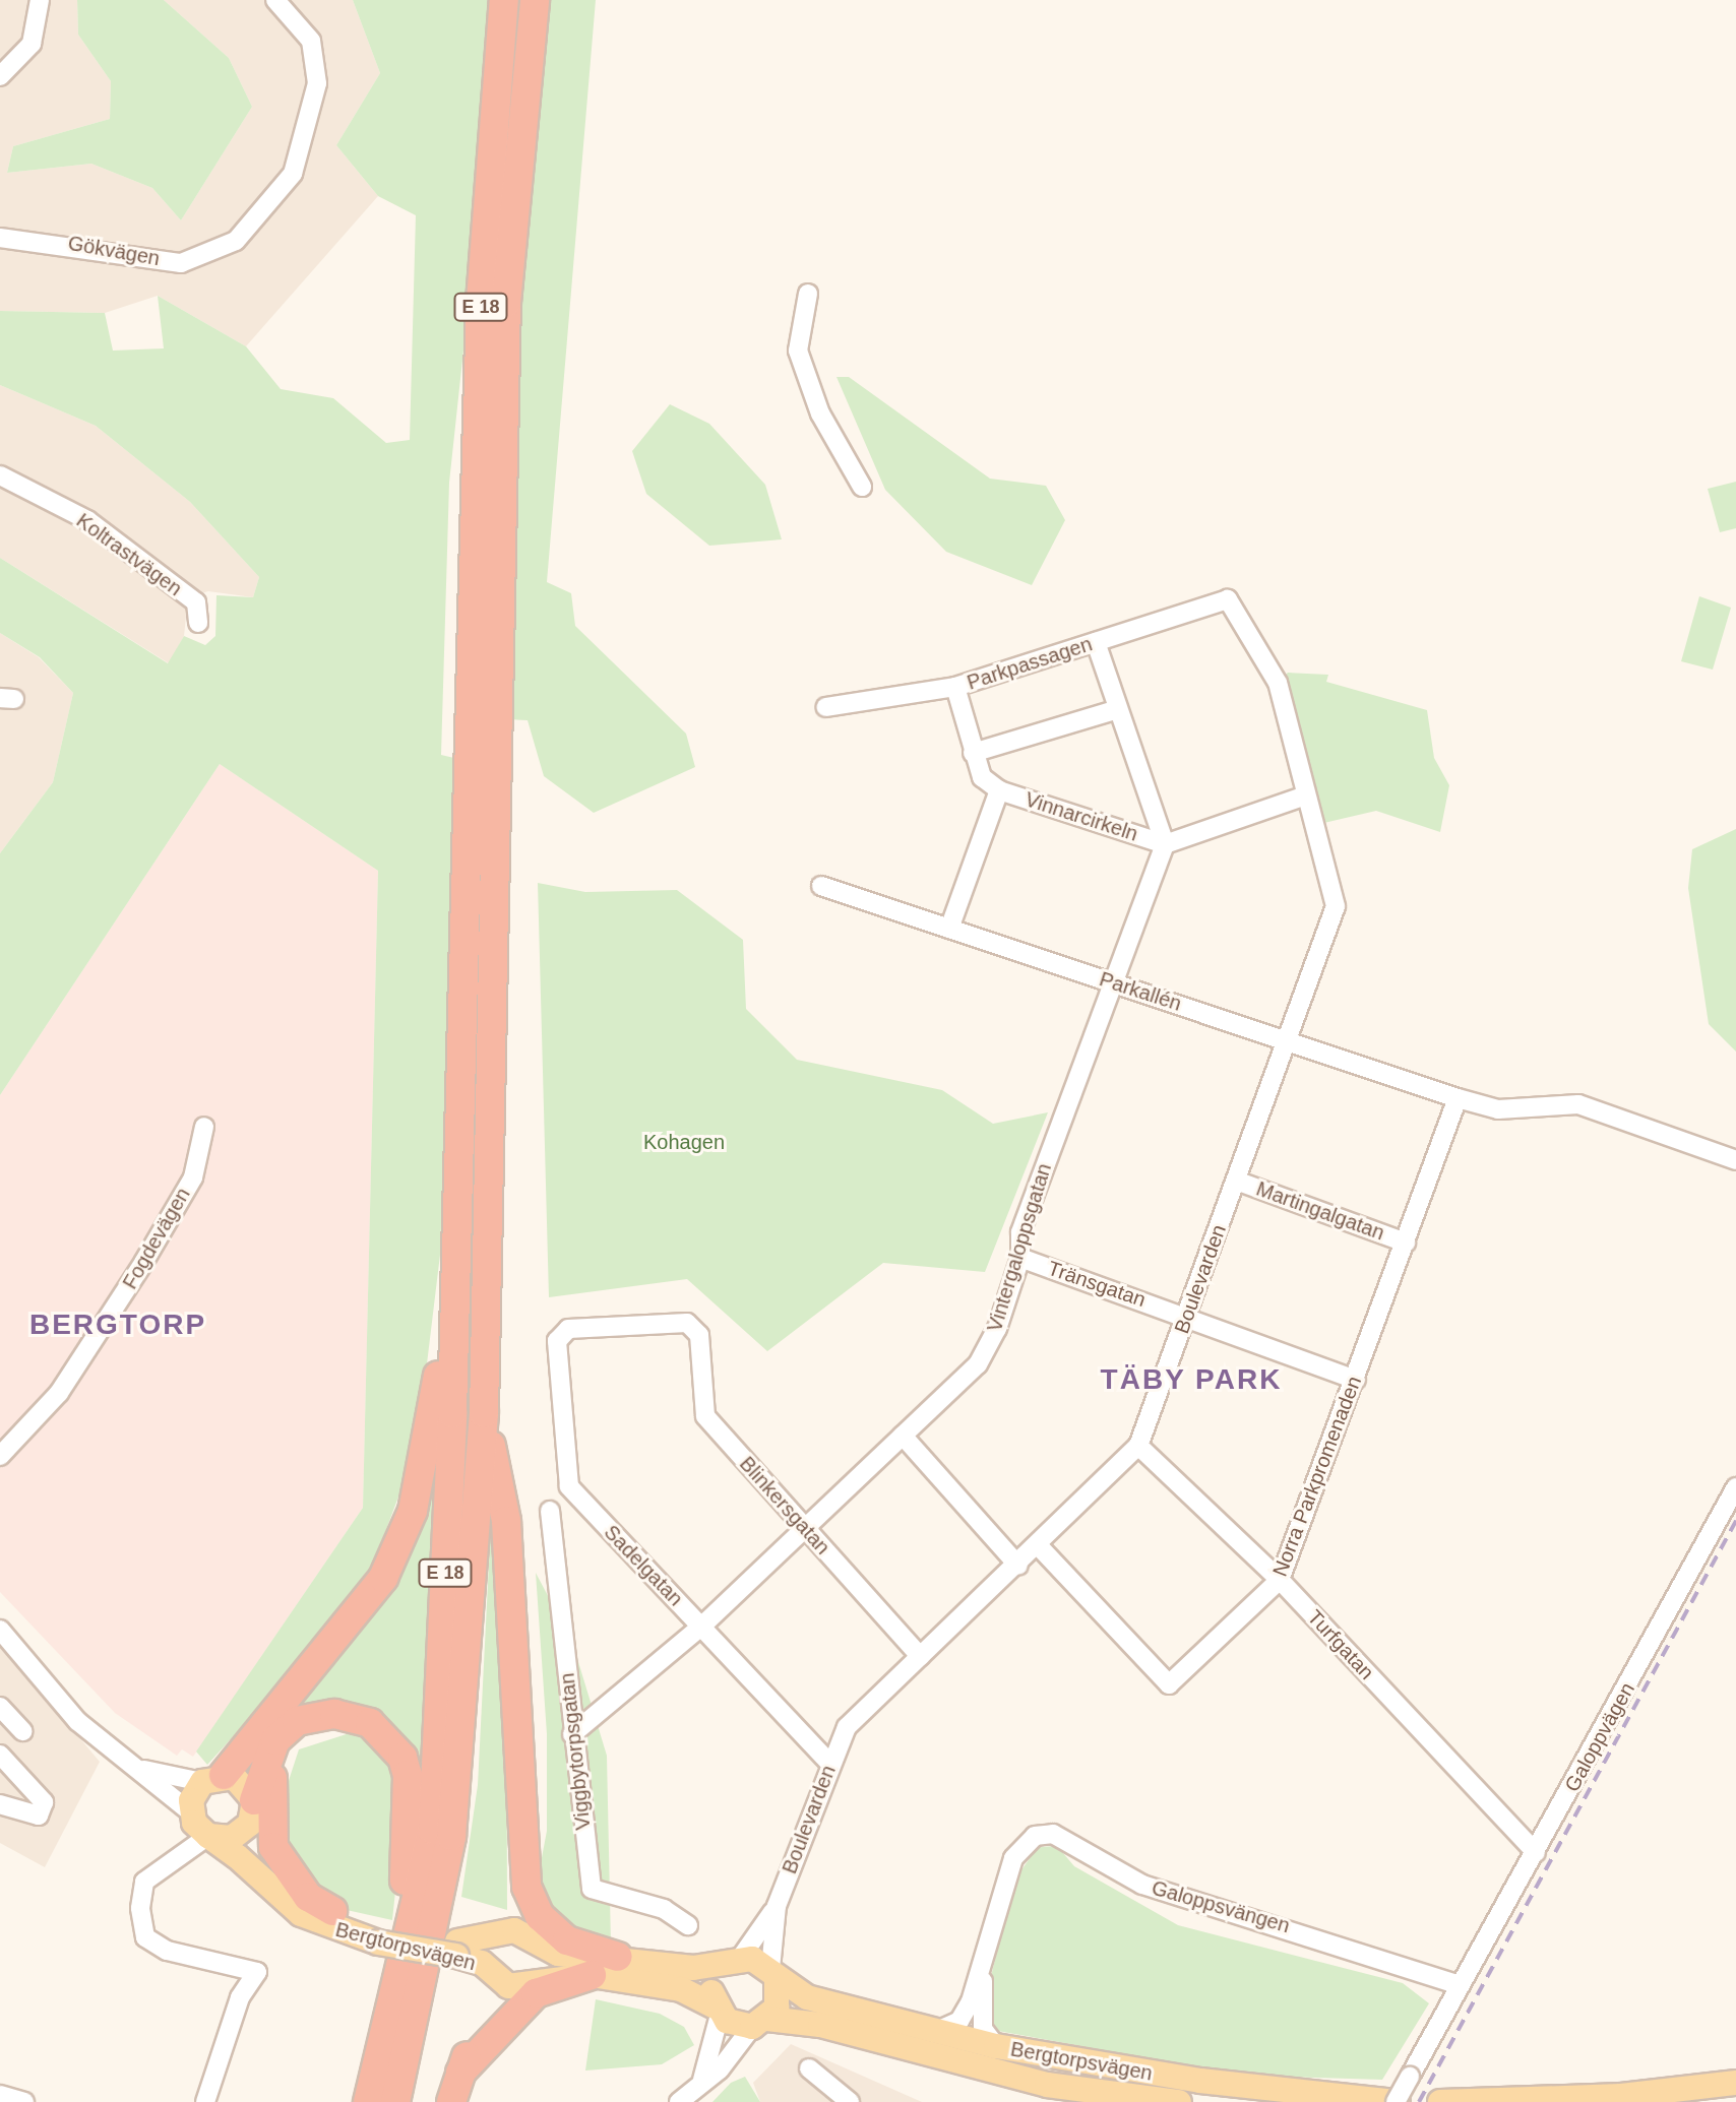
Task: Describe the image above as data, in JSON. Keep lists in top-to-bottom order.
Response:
{
  "streets": {
    "highway": ["E 18"],
    "main road": ["Bergtorpsvägen"],
    "street": [
      "Gökvägen",
      "Koltrastvägen",
      "Parkpassagen",
      "Vinnarcirkeln",
      "Parkallén",
      "Martingalgatan",
      "Fogdevägen",
      "Vintergaloppsgatan",
      "Boulevarden",
      "Tränsgatan",
      "Norra Parkpromenaden",
      "Blinkersgatan",
      "Sadelgatan",
      "Turfgatan",
      "Galoppvägen",
      "Viggbytorpsgatan",
      "Galoppsvängen"
    ]
  },
  "crossings": [
    ["Parkpassagen", "Vinnarcirkeln"],
    ["Parkpassagen", "Boulevarden"],
    ["Vinnarcirkeln", "Vintergaloppsgatan"],
    ["Parkallén", "Vintergaloppsgatan"],
    ["Parkallén", "Boulevarden"],
    ["Parkallén", "Norra Parkpromenaden"],
    ["Martingalgatan", "Boulevarden"],
    ["Martingalgatan", "Norra Parkpromenaden"],
    ["Vintergaloppsgatan", "Tränsgatan"],
    ["Vintergaloppsgatan", "Blinkersgatan"],
    ["Vintergaloppsgatan", "Sadelgatan"],
    ["Vintergaloppsgatan", "Viggbytorpsgatan"],
    ["Boulevarden", "Tränsgatan"],
    ["Boulevarden", "Norra Parkpromenaden"],
    ["Boulevarden", "Blinkersgatan"],
    ["Boulevarden", "Sadelgatan"],
    ["Boulevarden", "Turfgatan"],
    ["Boulevarden", "Bergtorpsvägen"],
    ["Tränsgatan", "Norra Parkpromenaden"],
    ["Norra Parkpromenaden", "Turfgatan"],
    ["Blinkersgatan", "Sadelgatan"],
    ["Turfgatan", "Galoppvägen"],
    ["Galoppvägen", "Galoppsvängen"],
    ["Galoppvägen", "Bergtorpsvägen"],
    ["Galoppsvängen", "Bergtorpsvägen"]
  ],
  "districts": ["BERGTORP", "TÄBY PARK"],
  "parks": ["Kohagen"]
}
